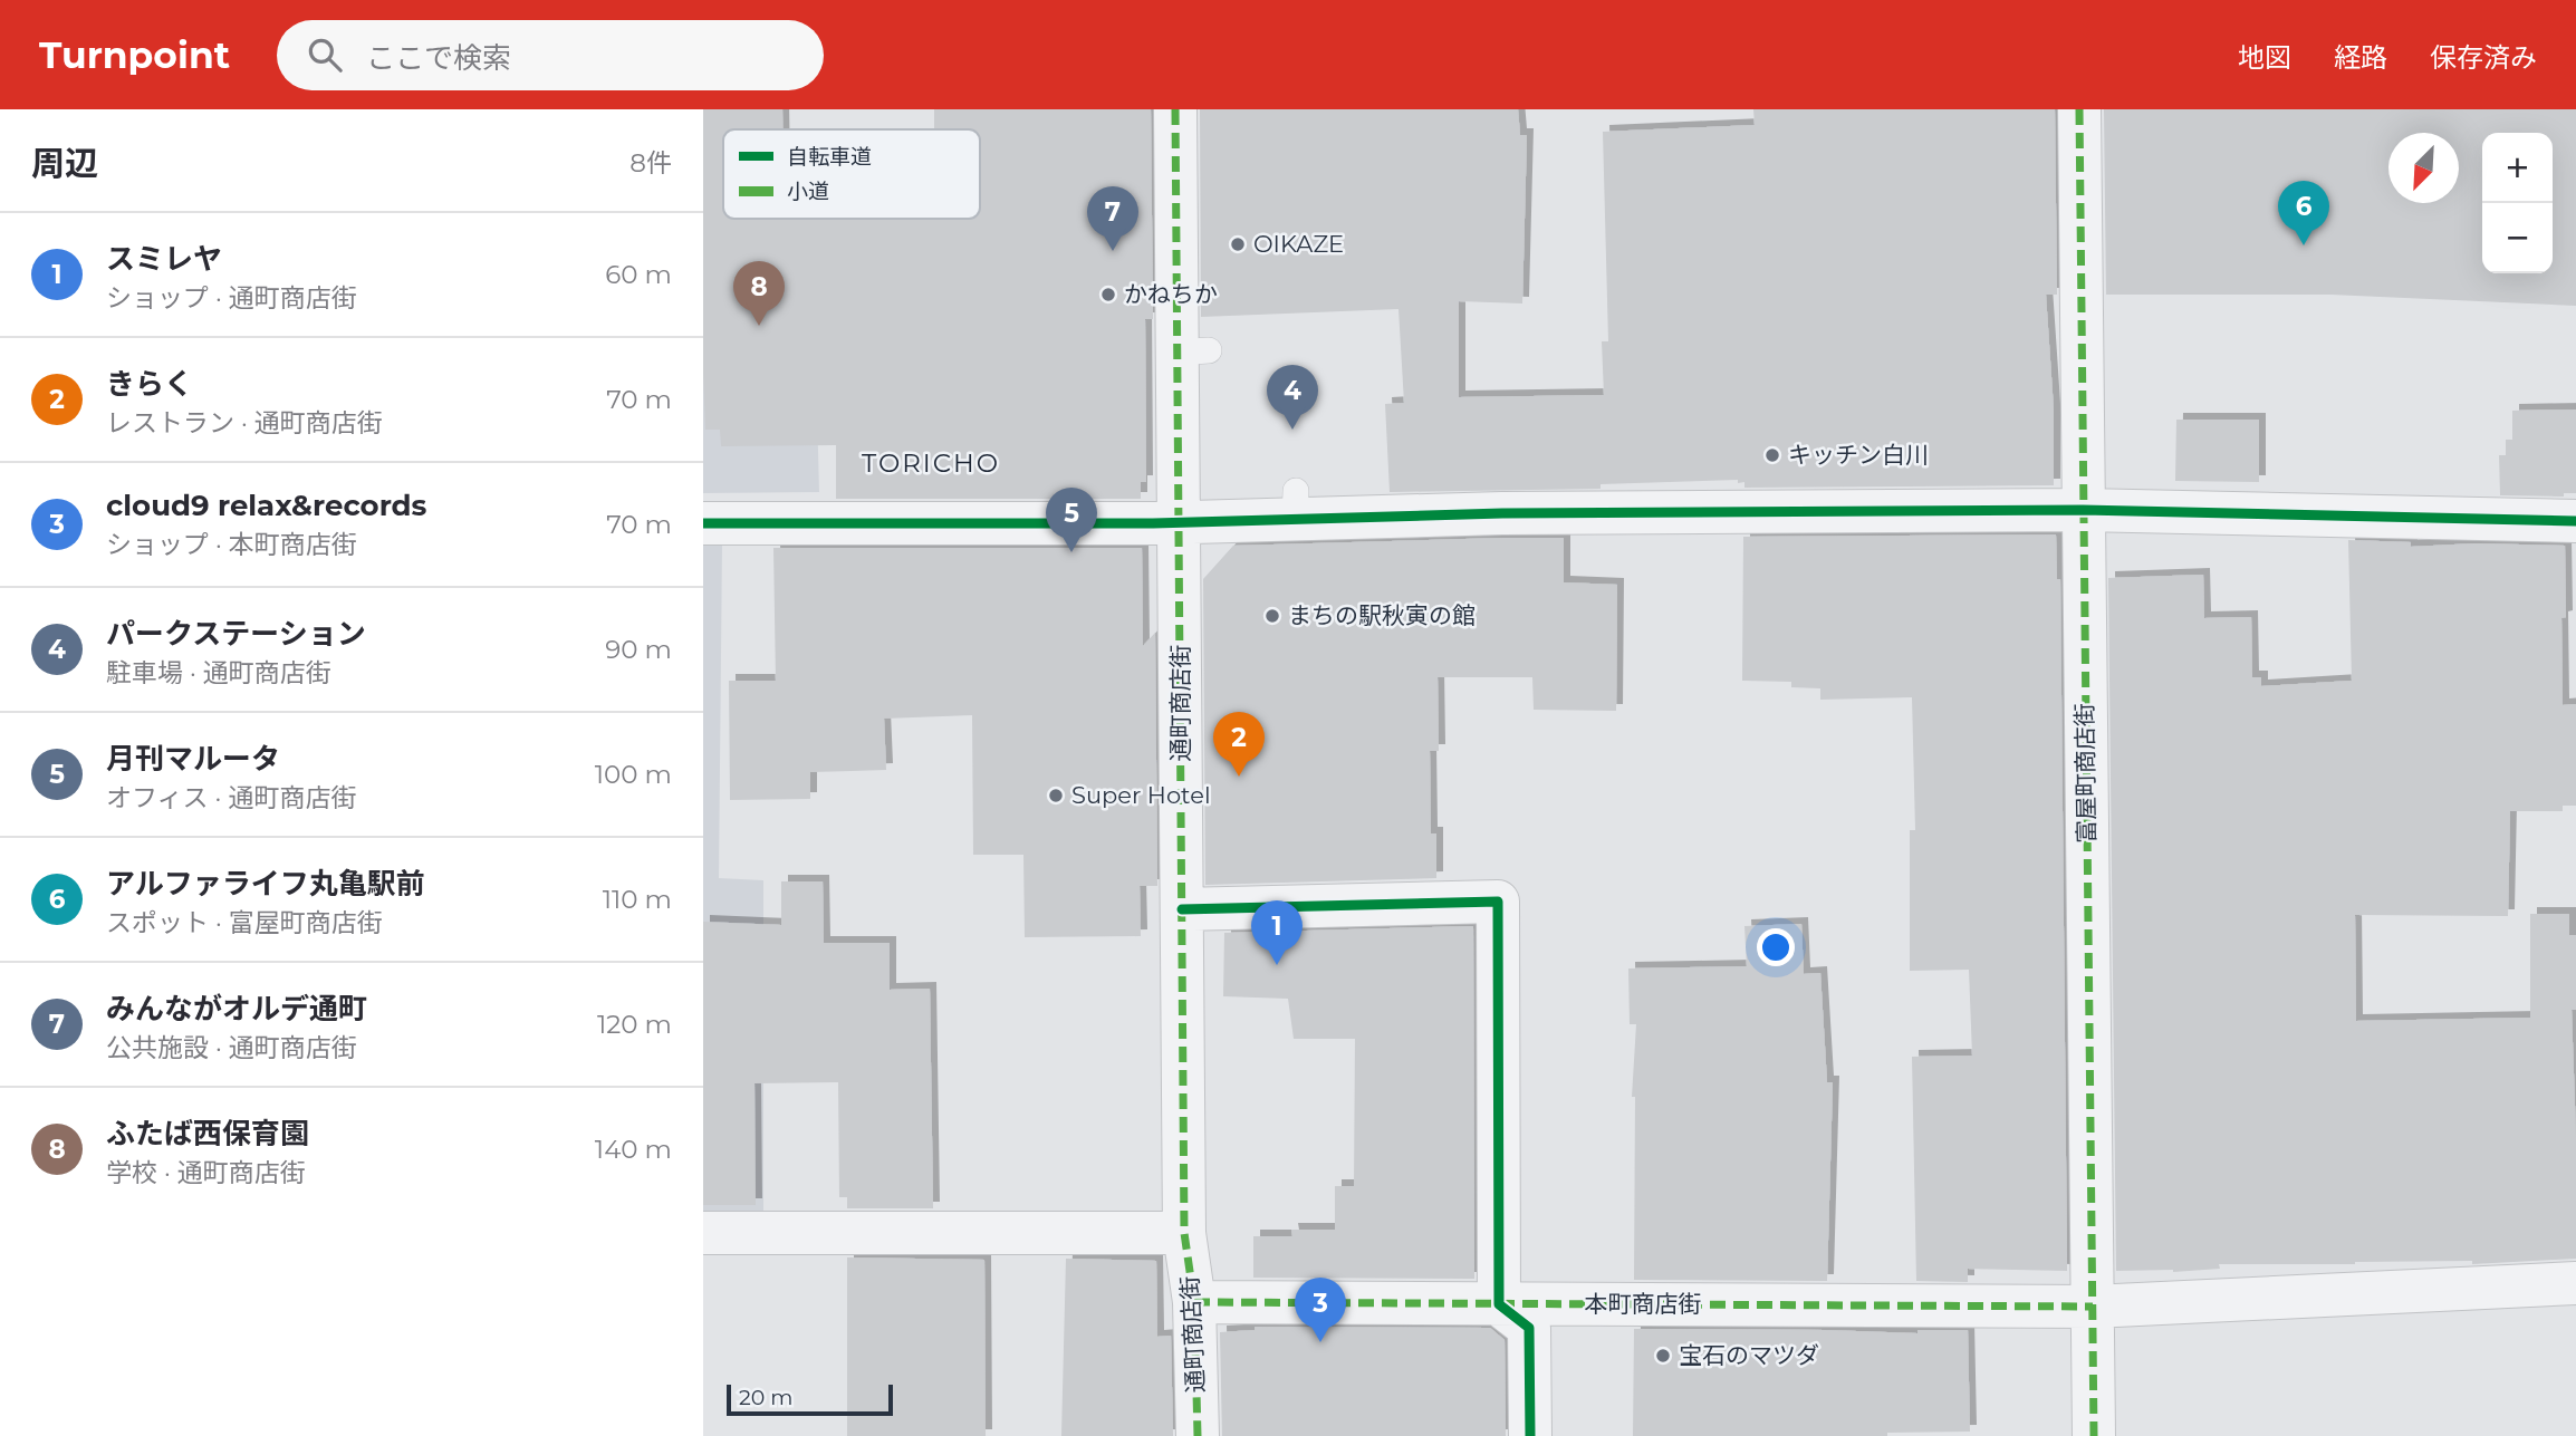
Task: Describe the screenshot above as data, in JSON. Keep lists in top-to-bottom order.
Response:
{
  "streets": {
    "street": ["通町商店街", "富屋町商店街", "本町商店街"]
  },
  "crossings": [
    ["通町商店街", "本町商店街"],
    ["富屋町商店街", "本町商店街"]
  ],
  "districts": ["TORICHO"],
  "places": [
    "OIKAZE",
    "かねちか",
    "キッチン白川",
    "まちの駅秋寅の館",
    "Super Hotel",
    "宝石のマツダ"
  ],
  "legend": ["自転車道", "小道"],
  "scale_bar": "20 m",
  "north": "bottom left",
  "page": {
    "header": "Turnpoint",
    "search": "ここで検索",
    "nav": ["地図", "経路", "保存済み"],
    "heading": ["周辺", "8件"],
    "map_buttons": ["+", "−"],
    "pins": [
      "6",
      "7",
      "8",
      "4",
      "5",
      "2",
      "1",
      "3"
    ],
    "list": [
      {
        "mark": "1",
        "name": "スミレヤ",
        "note": "ショップ · 通町商店街",
        "value": "60 m"
      },
      {
        "mark": "2",
        "name": "きらく",
        "note": "レストラン · 通町商店街",
        "value": "70 m"
      },
      {
        "mark": "3",
        "name": "cloud9 relax&records",
        "note": "ショップ · 本町商店街",
        "value": "70 m"
      },
      {
        "mark": "4",
        "name": "パークステーション",
        "note": "駐車場 · 通町商店街",
        "value": "90 m"
      },
      {
        "mark": "5",
        "name": "月刊マルータ",
        "note": "オフィス · 通町商店街",
        "value": "100 m"
      },
      {
        "mark": "6",
        "name": "アルファライフ丸亀駅前",
        "note": "スポット · 富屋町商店街",
        "value": "110 m"
      },
      {
        "mark": "7",
        "name": "みんながオルデ通町",
        "note": "公共施設 · 通町商店街",
        "value": "120 m"
      },
      {
        "mark": "8",
        "name": "ふたば西保育園",
        "note": "学校 · 通町商店街",
        "value": "140 m"
      }
    ],
    "scale": "20 m"
  }
}
